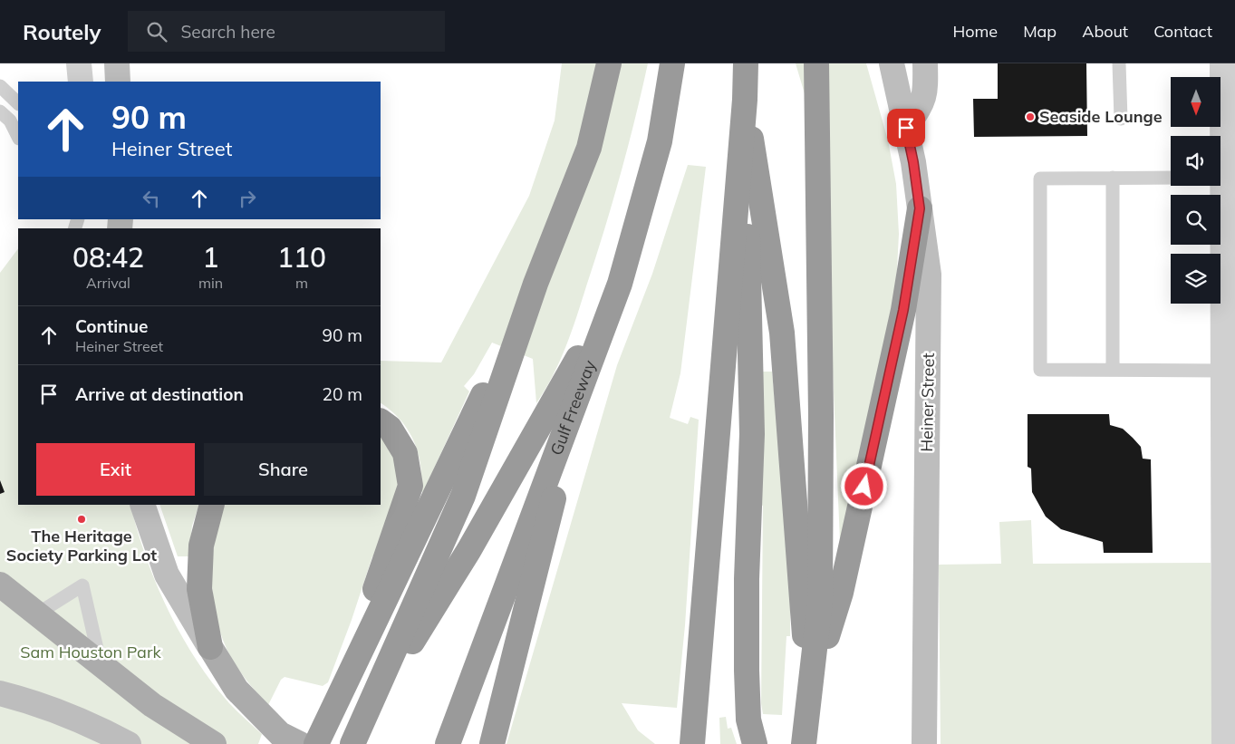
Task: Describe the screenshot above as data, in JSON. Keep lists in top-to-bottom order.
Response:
{
  "streets": {
    "highway": ["Gulf Freeway"],
    "street": ["Heiner Street"]
  },
  "parks": ["Sam Houston Park"],
  "places": ["Seaside Lounge", "The Heritage Society Parking Lot"],
  "north": "bottom",
  "page": {
    "header": "Routely",
    "search": "Search here",
    "nav": [
      "Home",
      "Map",
      "About",
      "Contact"
    ],
    "turn": ["90 m", "Heiner Street"],
    "eta": [
      "08:42",
      "Arrival",
      "1",
      "min",
      "110",
      "m"
    ],
    "list": [
      {
        "name": "Continue",
        "note": "Heiner Street",
        "value": "90 m"
      },
      {
        "name": "Arrive at destination",
        "value": "20 m"
      }
    ],
    "buttons": ["Exit", "Share"]
  }
}
